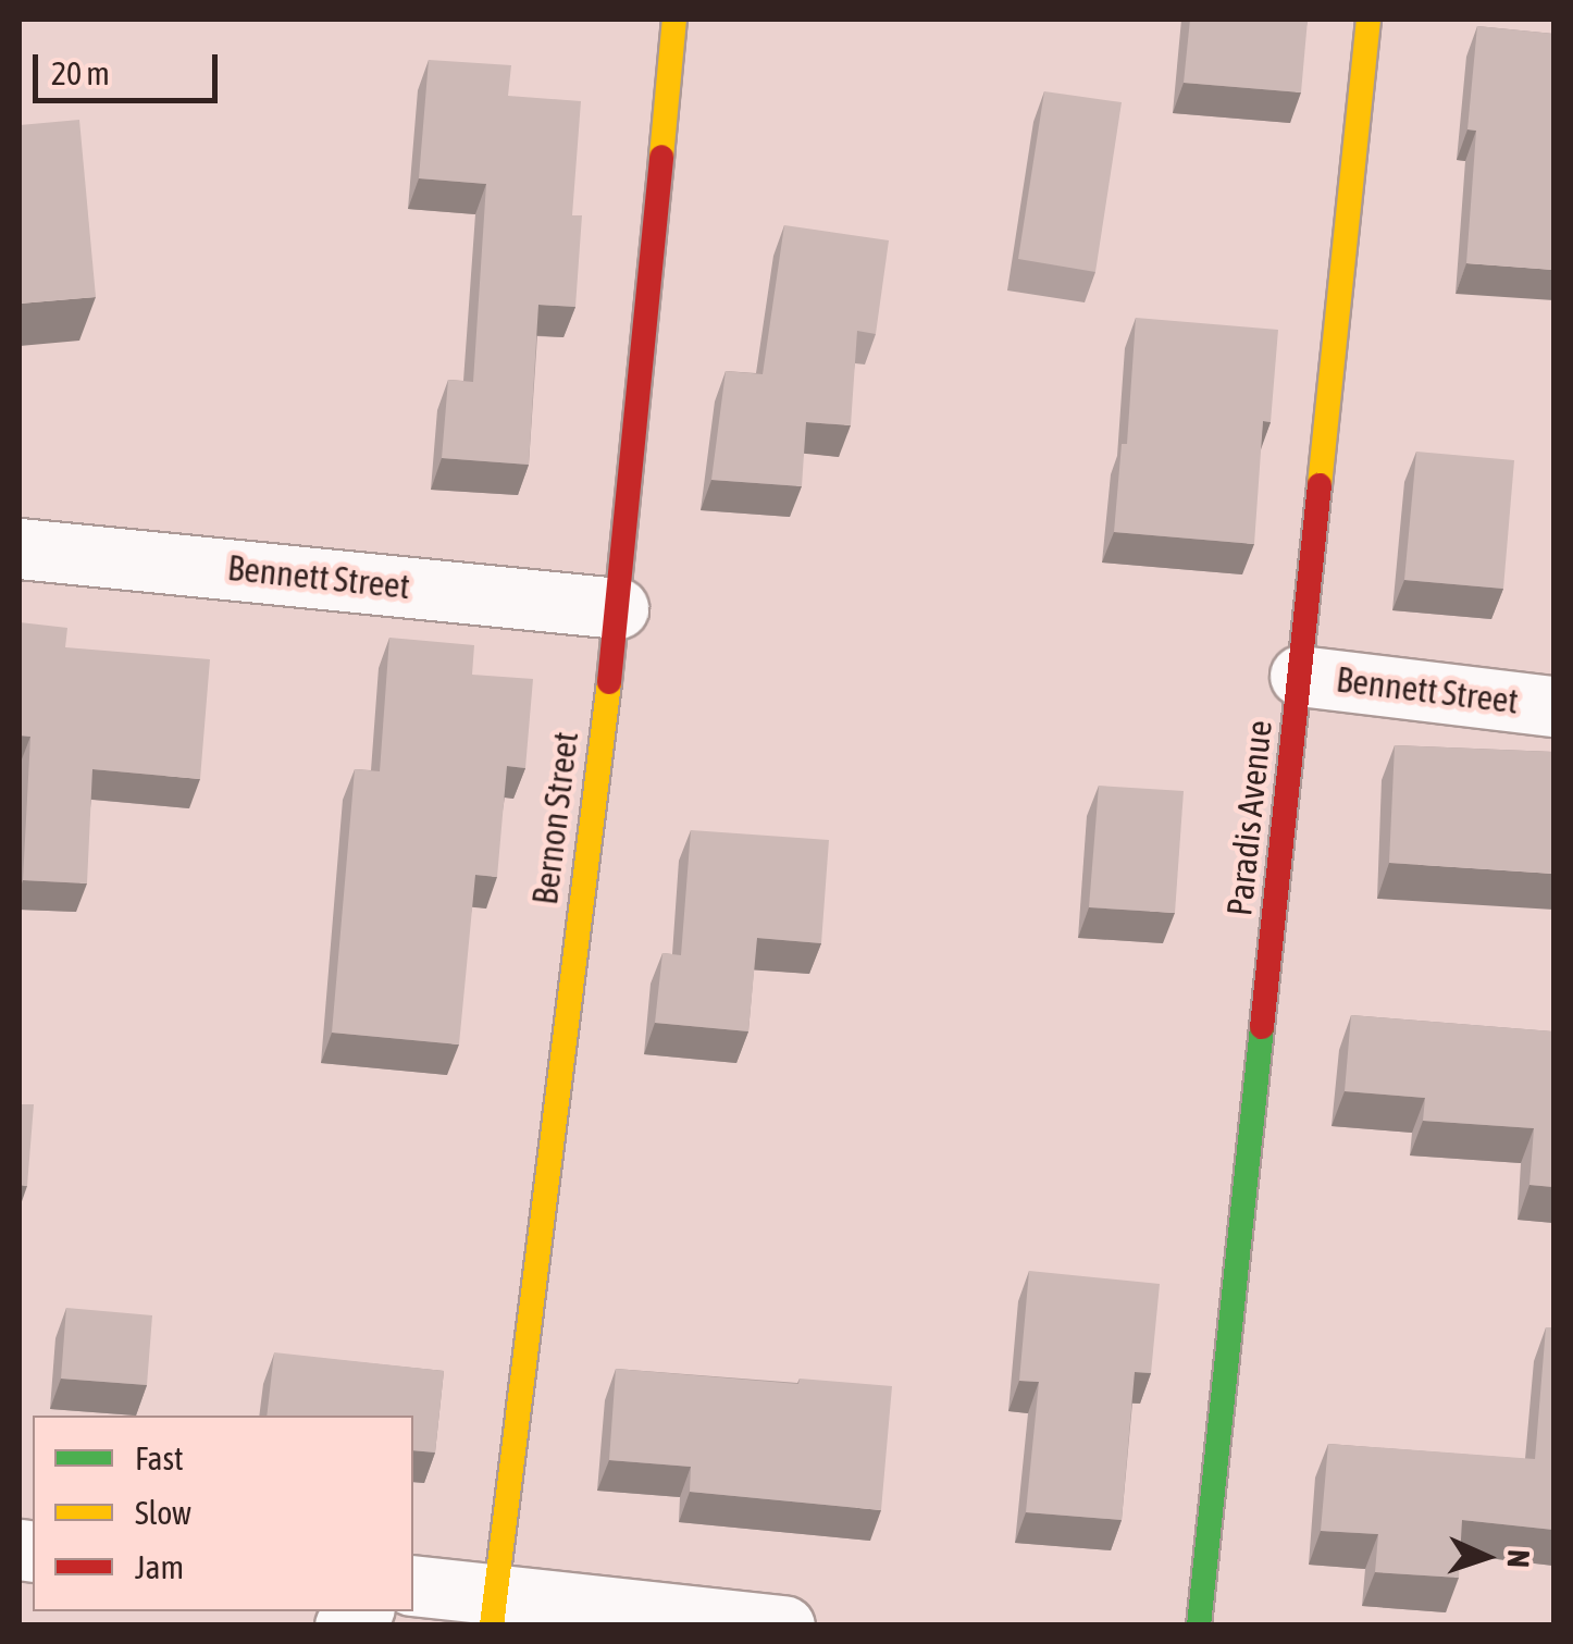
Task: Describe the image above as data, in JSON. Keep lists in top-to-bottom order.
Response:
{
  "streets": {
    "street": ["Bennett Street", "Bernon Street", "Paradis Avenue"]
  },
  "crossings": [
    ["Bennett Street", "Bernon Street"],
    ["Bennett Street", "Paradis Avenue"]
  ],
  "legend": ["Fast", "Slow", "Jam"],
  "scale_bar": "20 m",
  "north": "right"
}
